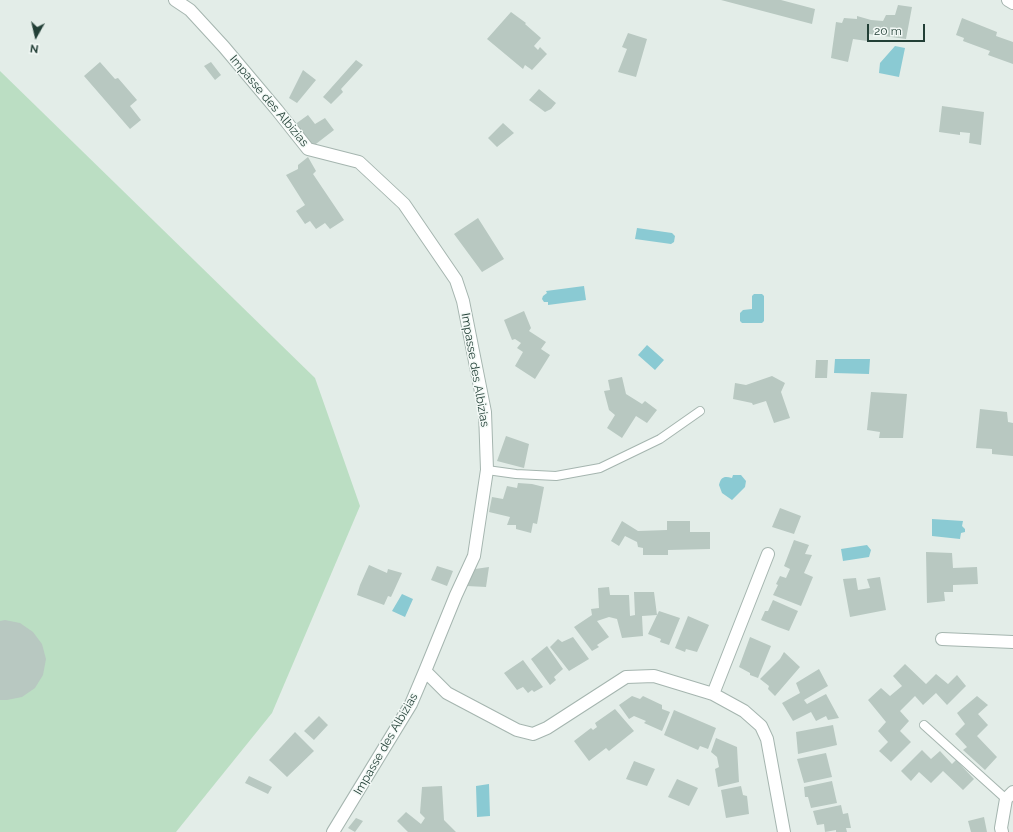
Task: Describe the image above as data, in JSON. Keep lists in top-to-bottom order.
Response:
{
  "streets": {
    "street": ["Impasse des Albizias"]
  },
  "scale_bar": "20 m",
  "north": "bottom"
}
